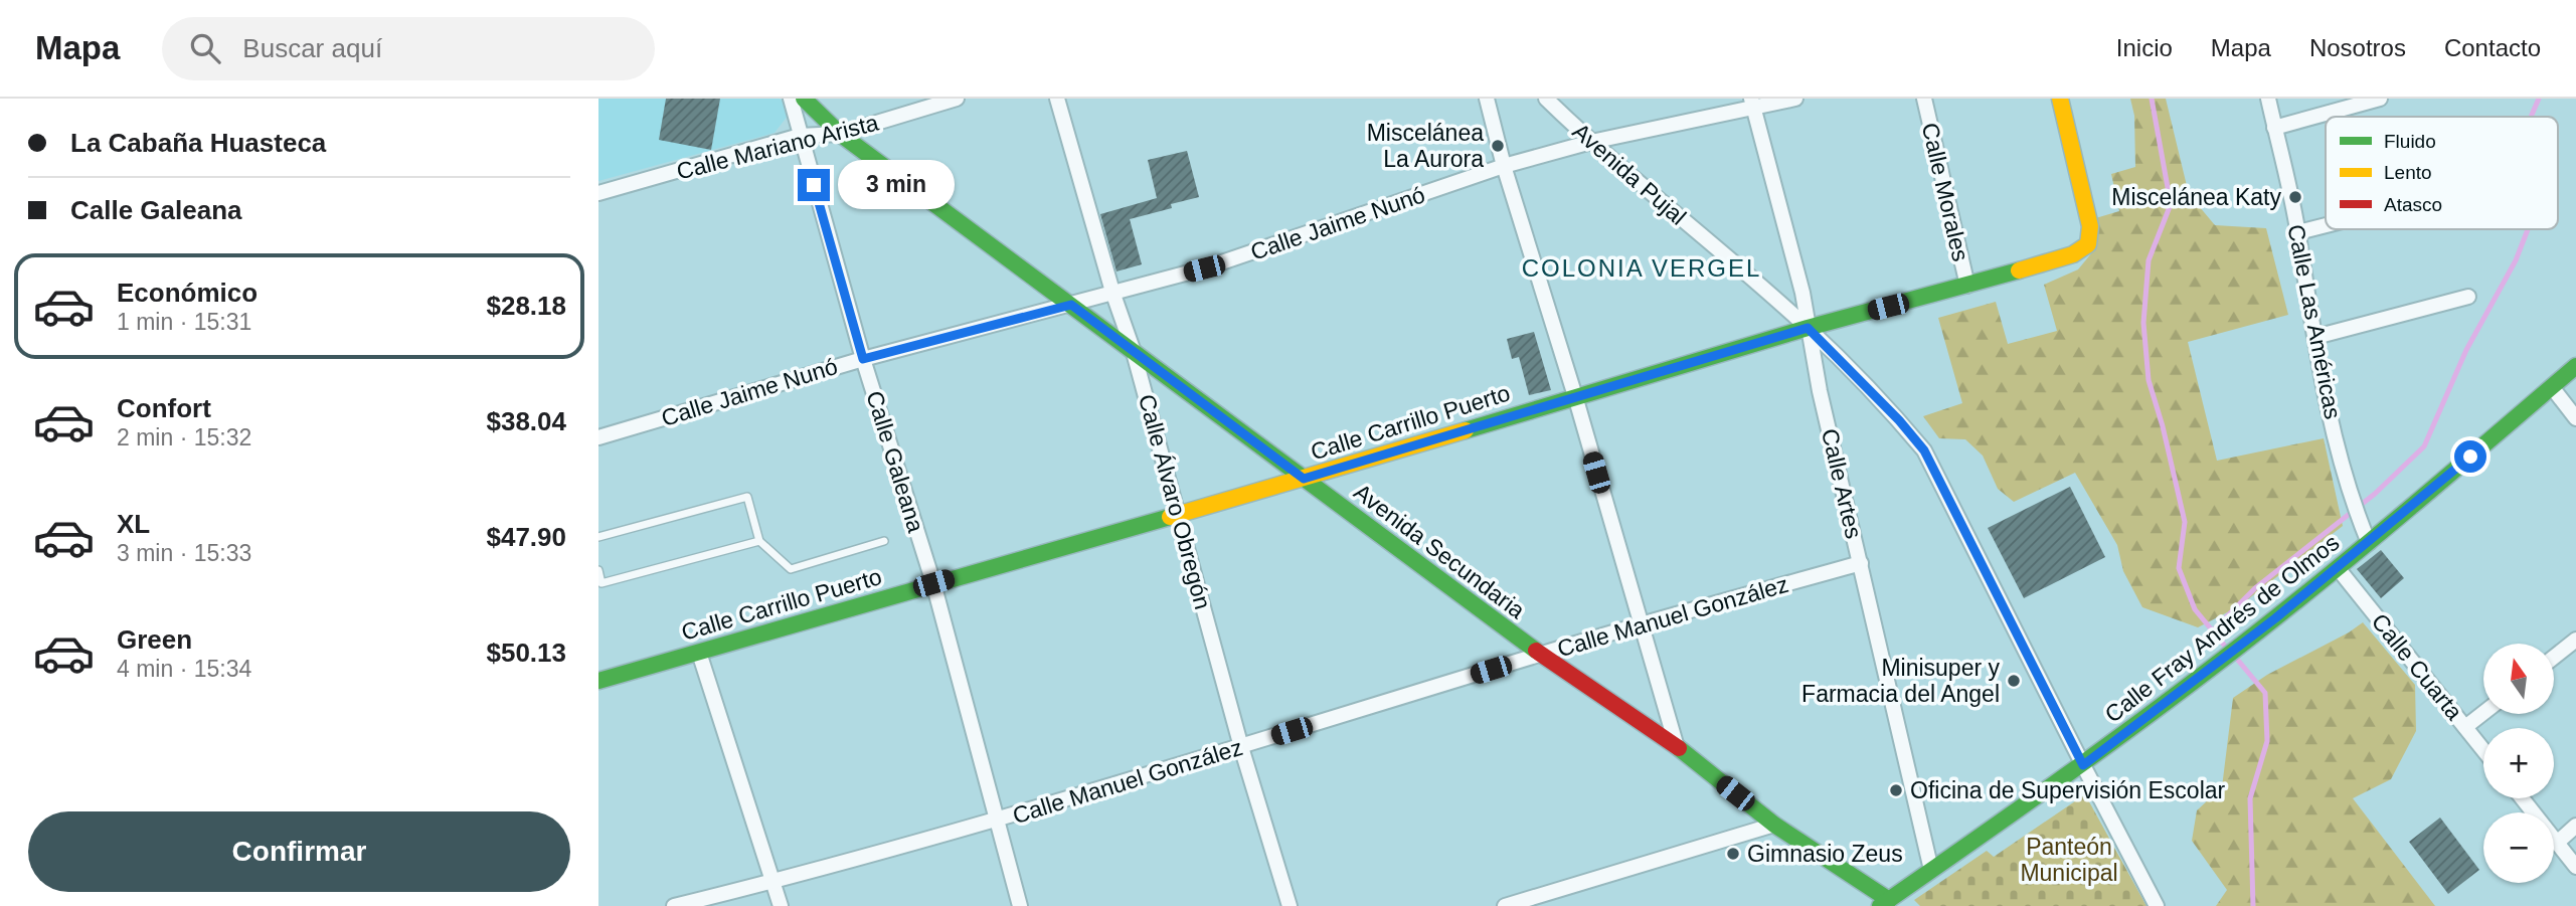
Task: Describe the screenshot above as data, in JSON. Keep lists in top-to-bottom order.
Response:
{
  "streets": {
    "street": [
      "Calle Mariano Arista",
      "Avenida Pujal",
      "Calle Morales",
      "Calle Jaime Nunó",
      "Calle Las Américas",
      "Calle Carrillo Puerto",
      "Calle Galeana",
      "Calle Artes",
      "Calle Álvaro Obregón",
      "Avenida Secundaria",
      "Calle Manuel González",
      "Calle Fray Andrés de Olmos",
      "Calle Cuarta"
    ]
  },
  "crossings": [
    ["Calle Mariano Arista", "Calle Galeana"],
    ["Calle Mariano Arista", "Avenida Secundaria"],
    ["Avenida Pujal", "Calle Jaime Nunó"],
    ["Avenida Pujal", "Calle Carrillo Puerto"],
    ["Avenida Pujal", "Calle Artes"],
    ["Avenida Pujal", "Calle Fray Andrés de Olmos"],
    ["Calle Morales", "Calle Carrillo Puerto"],
    ["Calle Jaime Nunó", "Calle Galeana"],
    ["Calle Jaime Nunó", "Calle Artes"],
    ["Calle Jaime Nunó", "Calle Álvaro Obregón"],
    ["Calle Jaime Nunó", "Avenida Secundaria"],
    ["Calle Las Américas", "Calle Fray Andrés de Olmos"],
    ["Calle Carrillo Puerto", "Calle Galeana"],
    ["Calle Carrillo Puerto", "Calle Artes"],
    ["Calle Carrillo Puerto", "Calle Álvaro Obregón"],
    ["Calle Carrillo Puerto", "Avenida Secundaria"],
    ["Calle Galeana", "Calle Manuel González"],
    ["Calle Artes", "Calle Manuel González"],
    ["Calle Artes", "Calle Fray Andrés de Olmos"],
    ["Calle Álvaro Obregón", "Avenida Secundaria"],
    ["Calle Álvaro Obregón", "Calle Manuel González"],
    ["Avenida Secundaria", "Calle Manuel González"],
    ["Avenida Secundaria", "Calle Fray Andrés de Olmos"],
    ["Calle Fray Andrés de Olmos", "Calle Cuarta"]
  ],
  "districts": ["COLONIA VERGEL"],
  "parks": ["Panteón Municipal"],
  "places": [
    "Miscelánea La Aurora",
    "Miscelánea Katy",
    "Minisuper y Farmacia del Angel",
    "Oficina de Supervisión Escolar",
    "Gimnasio Zeus"
  ],
  "legend": ["Fluido", "Lento", "Atasco"],
  "north": "top",
  "page": {
    "header": "Mapa",
    "search": "Buscar aquí",
    "nav": [
      "Inicio",
      "Mapa",
      "Nosotros",
      "Contacto"
    ],
    "banner": ["La Cabaña Huasteca", "Calle Galeana"],
    "bubble": "3 min",
    "list": [
      {
        "name": "Económico",
        "note": "1 min · 15:31",
        "value": "$28.18"
      },
      {
        "name": "Confort",
        "note": "2 min · 15:32",
        "value": "$38.04"
      },
      {
        "name": "XL",
        "note": "3 min · 15:33",
        "value": "$47.90"
      },
      {
        "name": "Green",
        "note": "4 min · 15:34",
        "value": "$50.13"
      }
    ],
    "map_buttons": ["+", "−"],
    "buttons": "Confirmar"
  }
}
